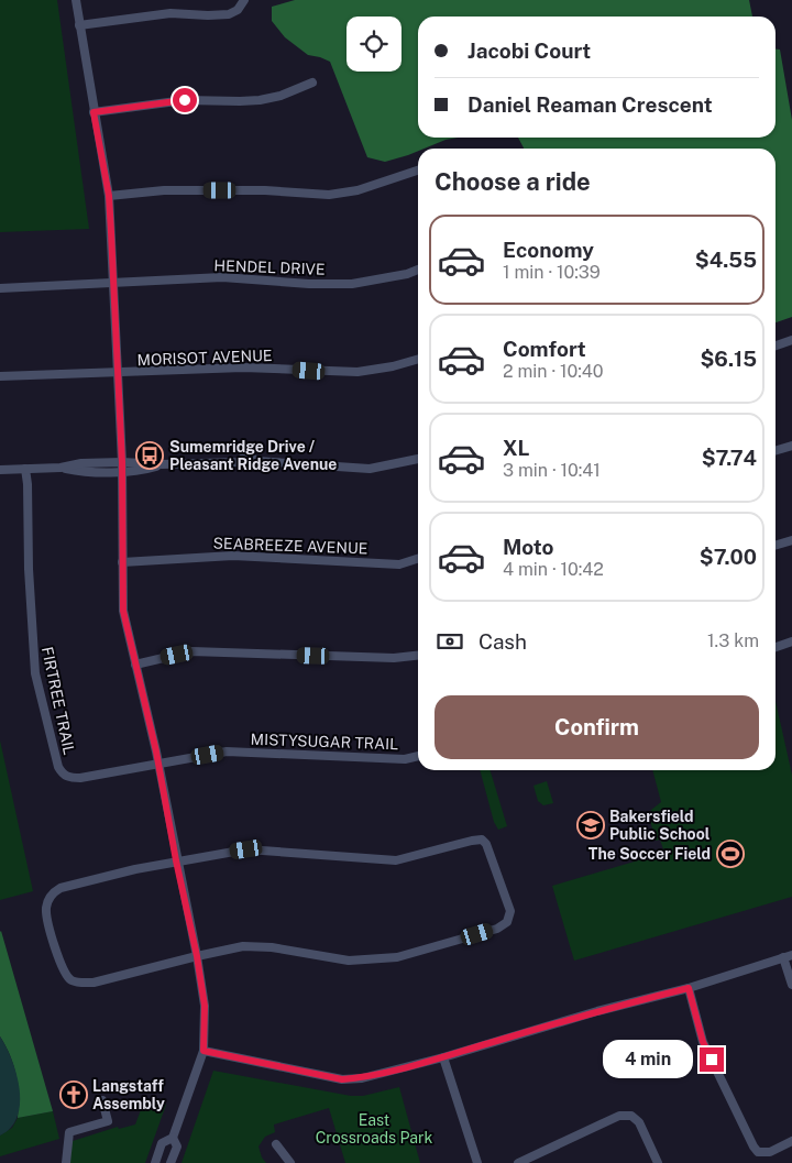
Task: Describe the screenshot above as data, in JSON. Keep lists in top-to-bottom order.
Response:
{
  "streets": {
    "street": [
      "HENDEL DRIVE",
      "MORISOT AVENUE",
      "SEABREEZE AVENUE",
      "FIRTREE TRAIL",
      "MISTYSUGAR TRAIL"
    ]
  },
  "crossings": [
    ["FIRTREE TRAIL", "MISTYSUGAR TRAIL"]
  ],
  "parks": ["East Crossroads Park"],
  "places": {
    "bus stop": ["Sumemridge Drive / Pleasant Ridge Avenue"],
    "school or university": ["Bakersfield Public School"],
    "sports": ["The Soccer Field"],
    "church": ["Langstaff Assembly"]
  },
  "page": {
    "banner": ["Jacobi Court", "Daniel Reaman Crescent"],
    "heading": "Choose a ride",
    "list": [
      {
        "name": "Economy",
        "note": "1 min · 10:39",
        "value": "$4.55"
      },
      {
        "name": "Comfort",
        "note": "2 min · 10:40",
        "value": "$6.15"
      },
      {
        "name": "XL",
        "note": "3 min · 10:41",
        "value": "$7.74"
      },
      {
        "name": "Moto",
        "note": "4 min · 10:42",
        "value": "$7.00"
      }
    ],
    "pay": ["Cash", "1.3 km"],
    "buttons": "Confirm",
    "bubble": "4 min"
  }
}
